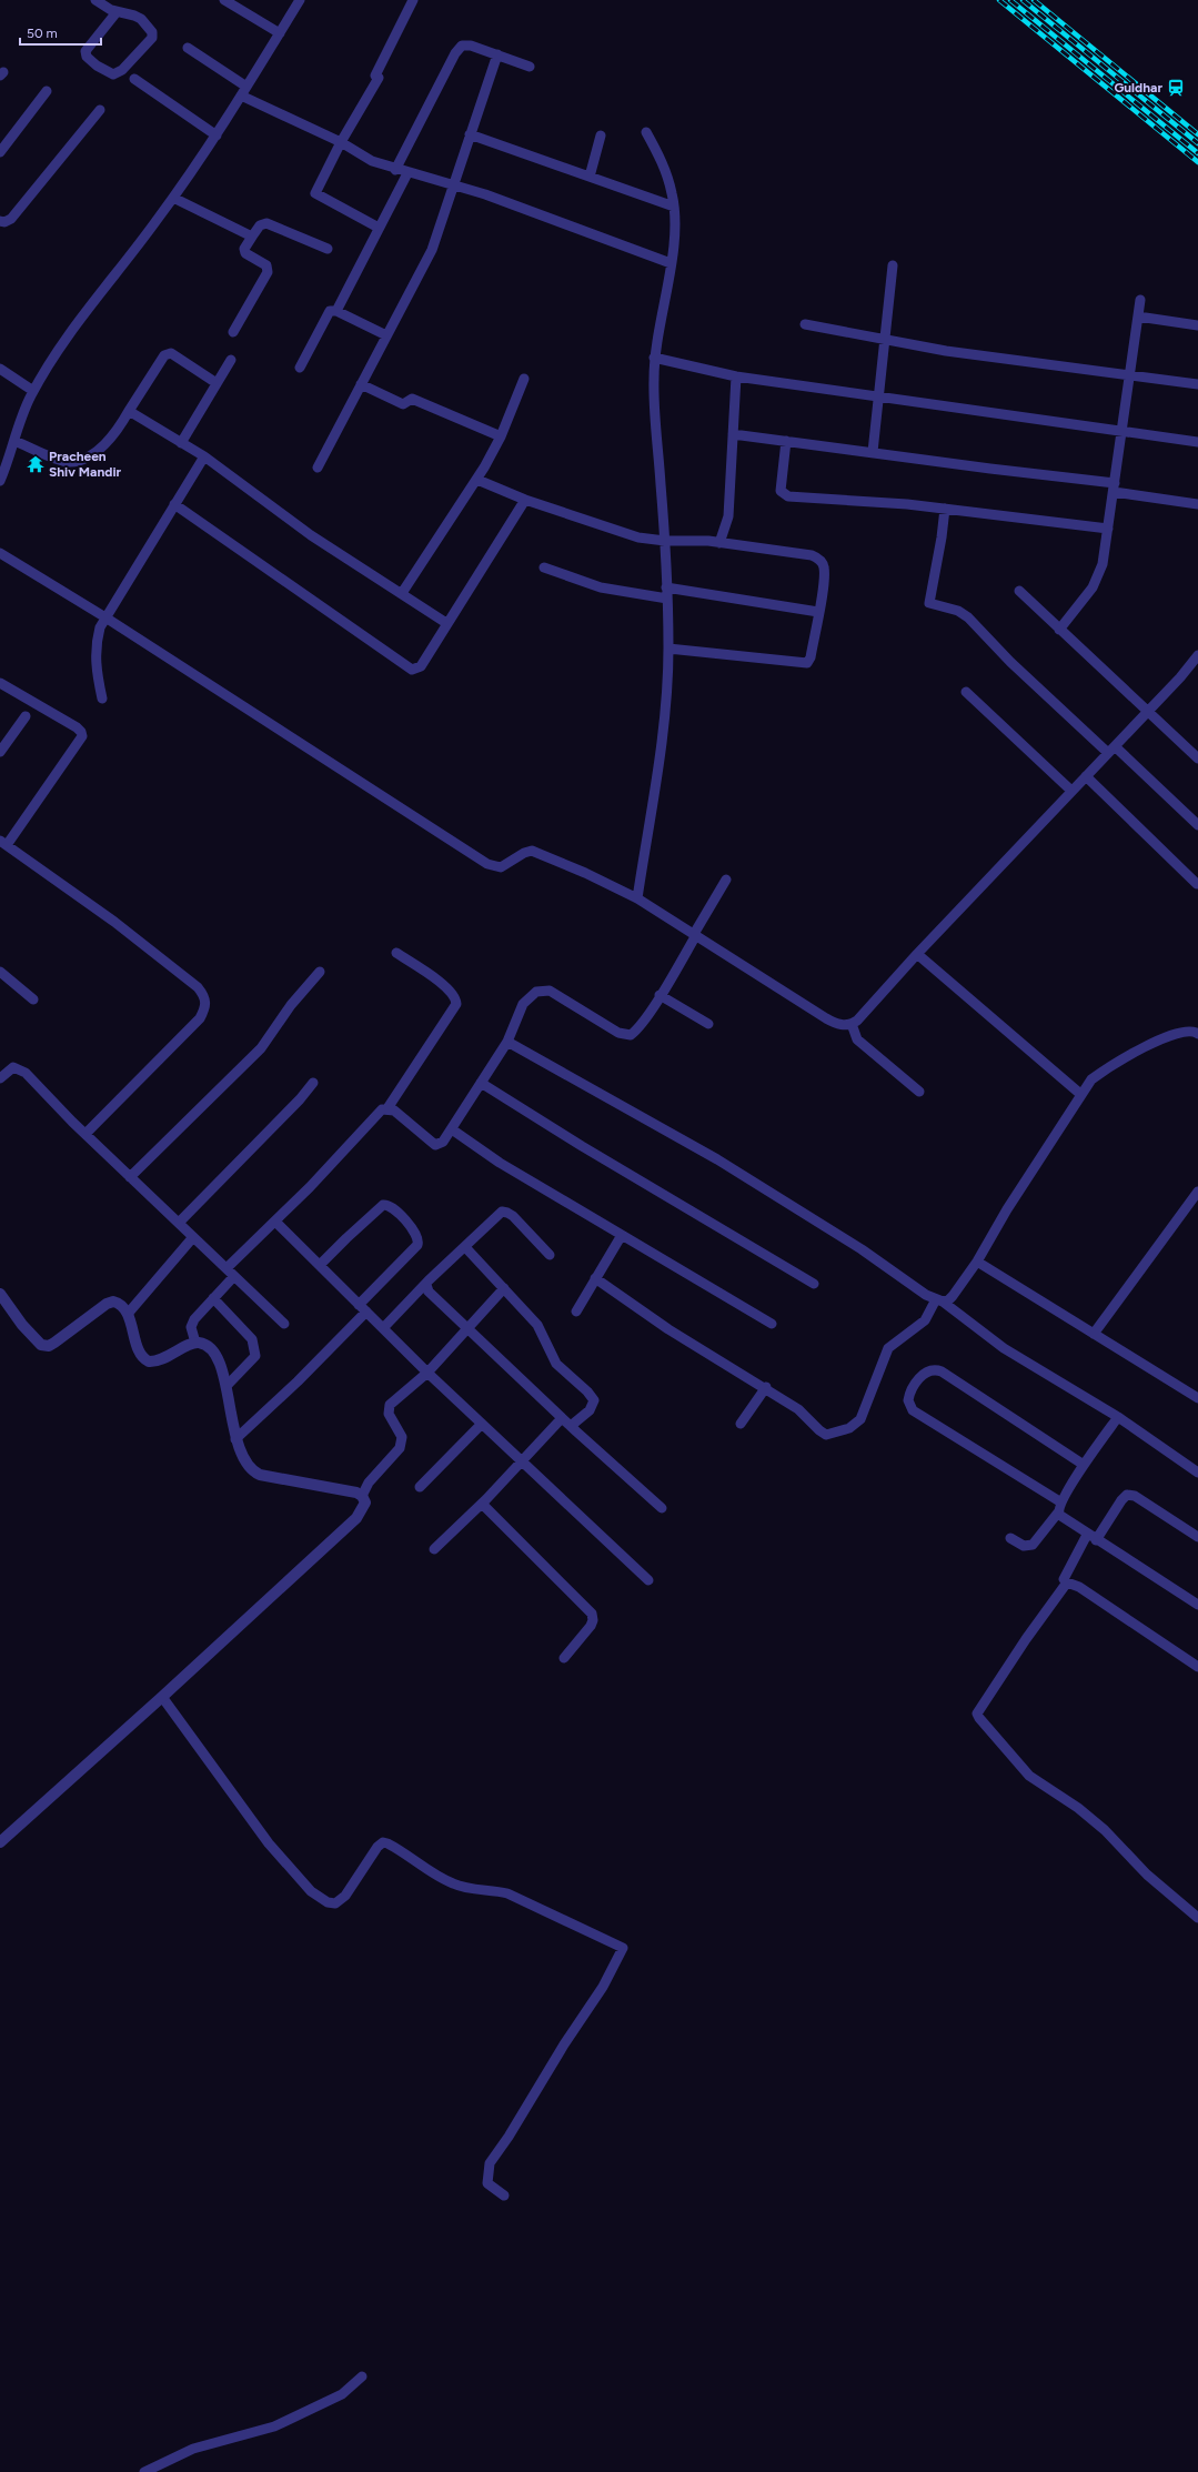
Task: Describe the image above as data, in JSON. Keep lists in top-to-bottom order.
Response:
{
  "places": {
    "station": ["Guldhar"],
    "temple": ["Pracheen Shiv Mandir"]
  },
  "scale_bar": "50 m"
}
